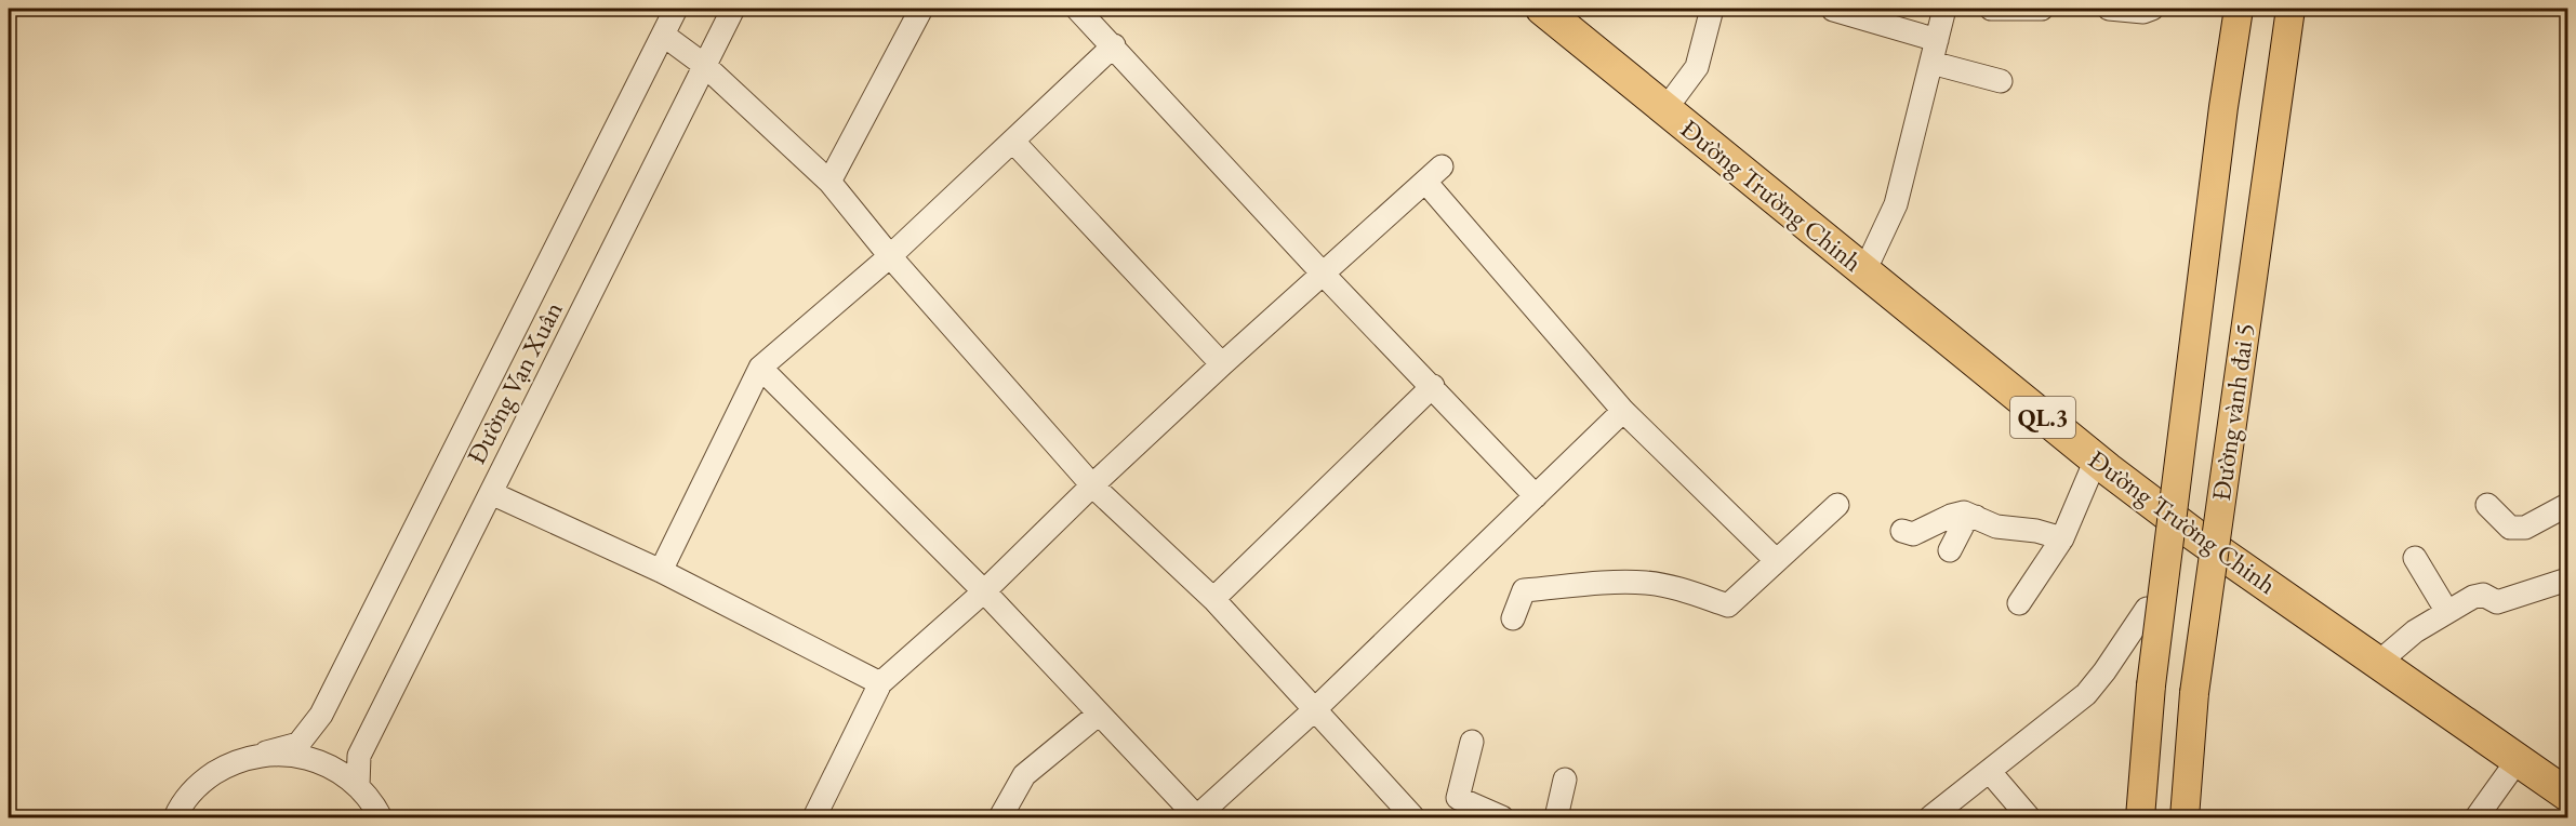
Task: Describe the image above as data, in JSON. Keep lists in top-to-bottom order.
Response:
{
  "streets": {
    "highway": ["Đường Trường Chinh", "QL.3"],
    "main road": ["Đường vành đai 5"],
    "street": ["Đường Vạn Xuân"]
  }
}
